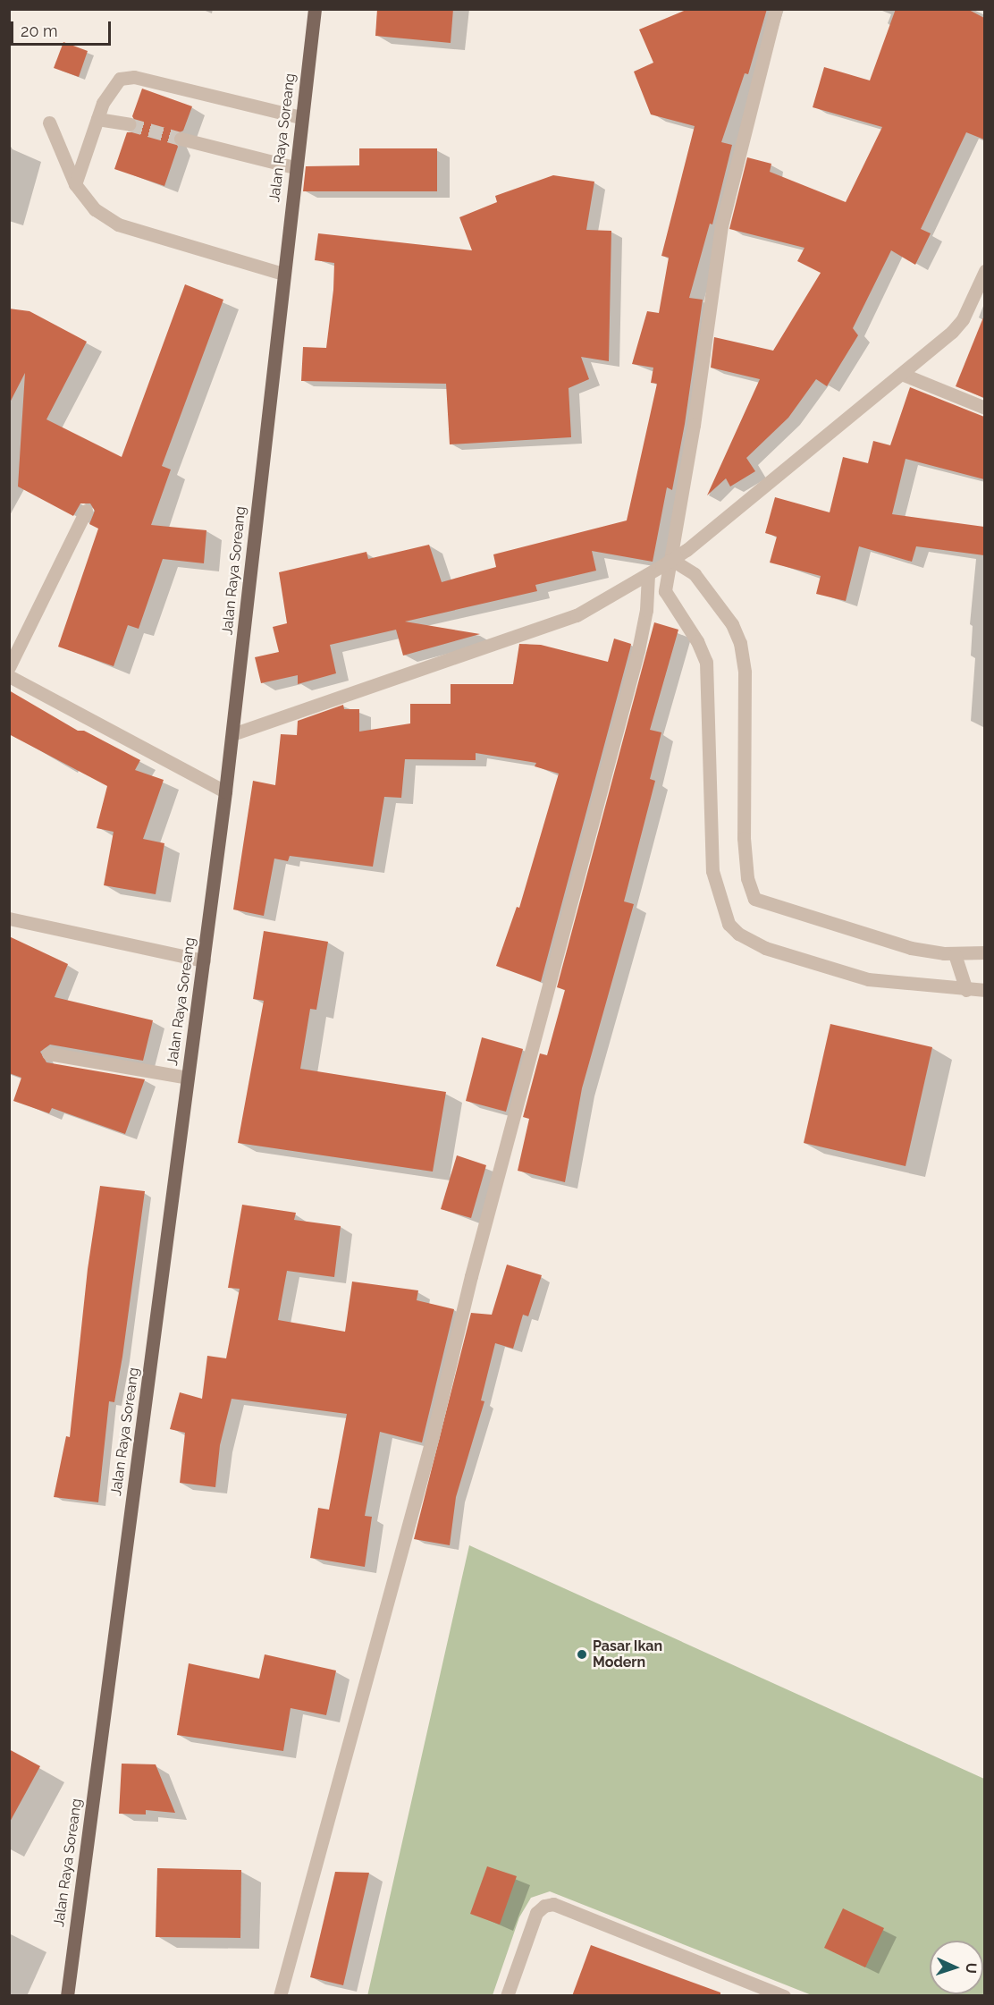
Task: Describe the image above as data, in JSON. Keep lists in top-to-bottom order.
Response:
{
  "streets": {
    "main road": ["Jalan Raya Soreang"]
  },
  "places": ["Pasar Ikan Modern"],
  "scale_bar": "20 m",
  "north": "right"
}
